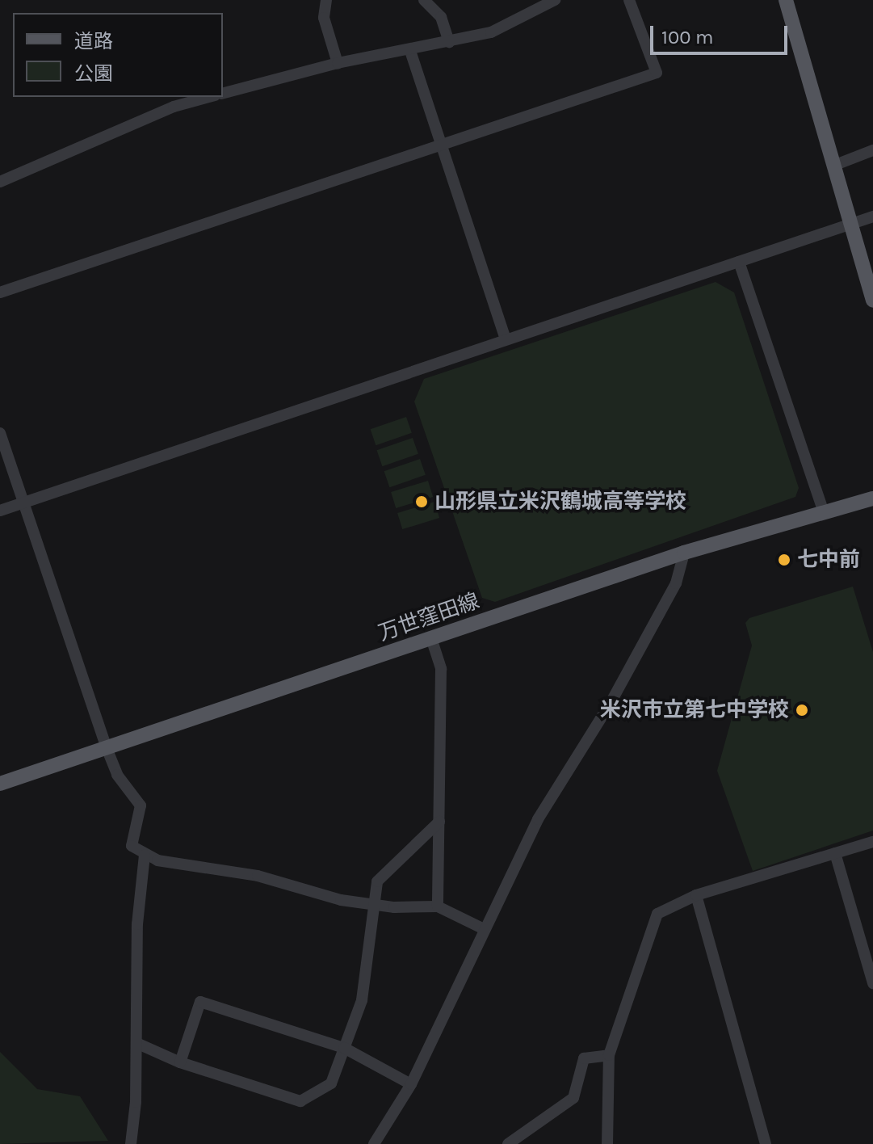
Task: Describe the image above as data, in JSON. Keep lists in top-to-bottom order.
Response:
{
  "streets": {
    "main road": ["万世窪田線"]
  },
  "places": ["山形県立米沢鶴城高等学校", "七中前", "米沢市立第七中学校"],
  "legend": ["道路", "公園"],
  "scale_bar": "100 m"
}
